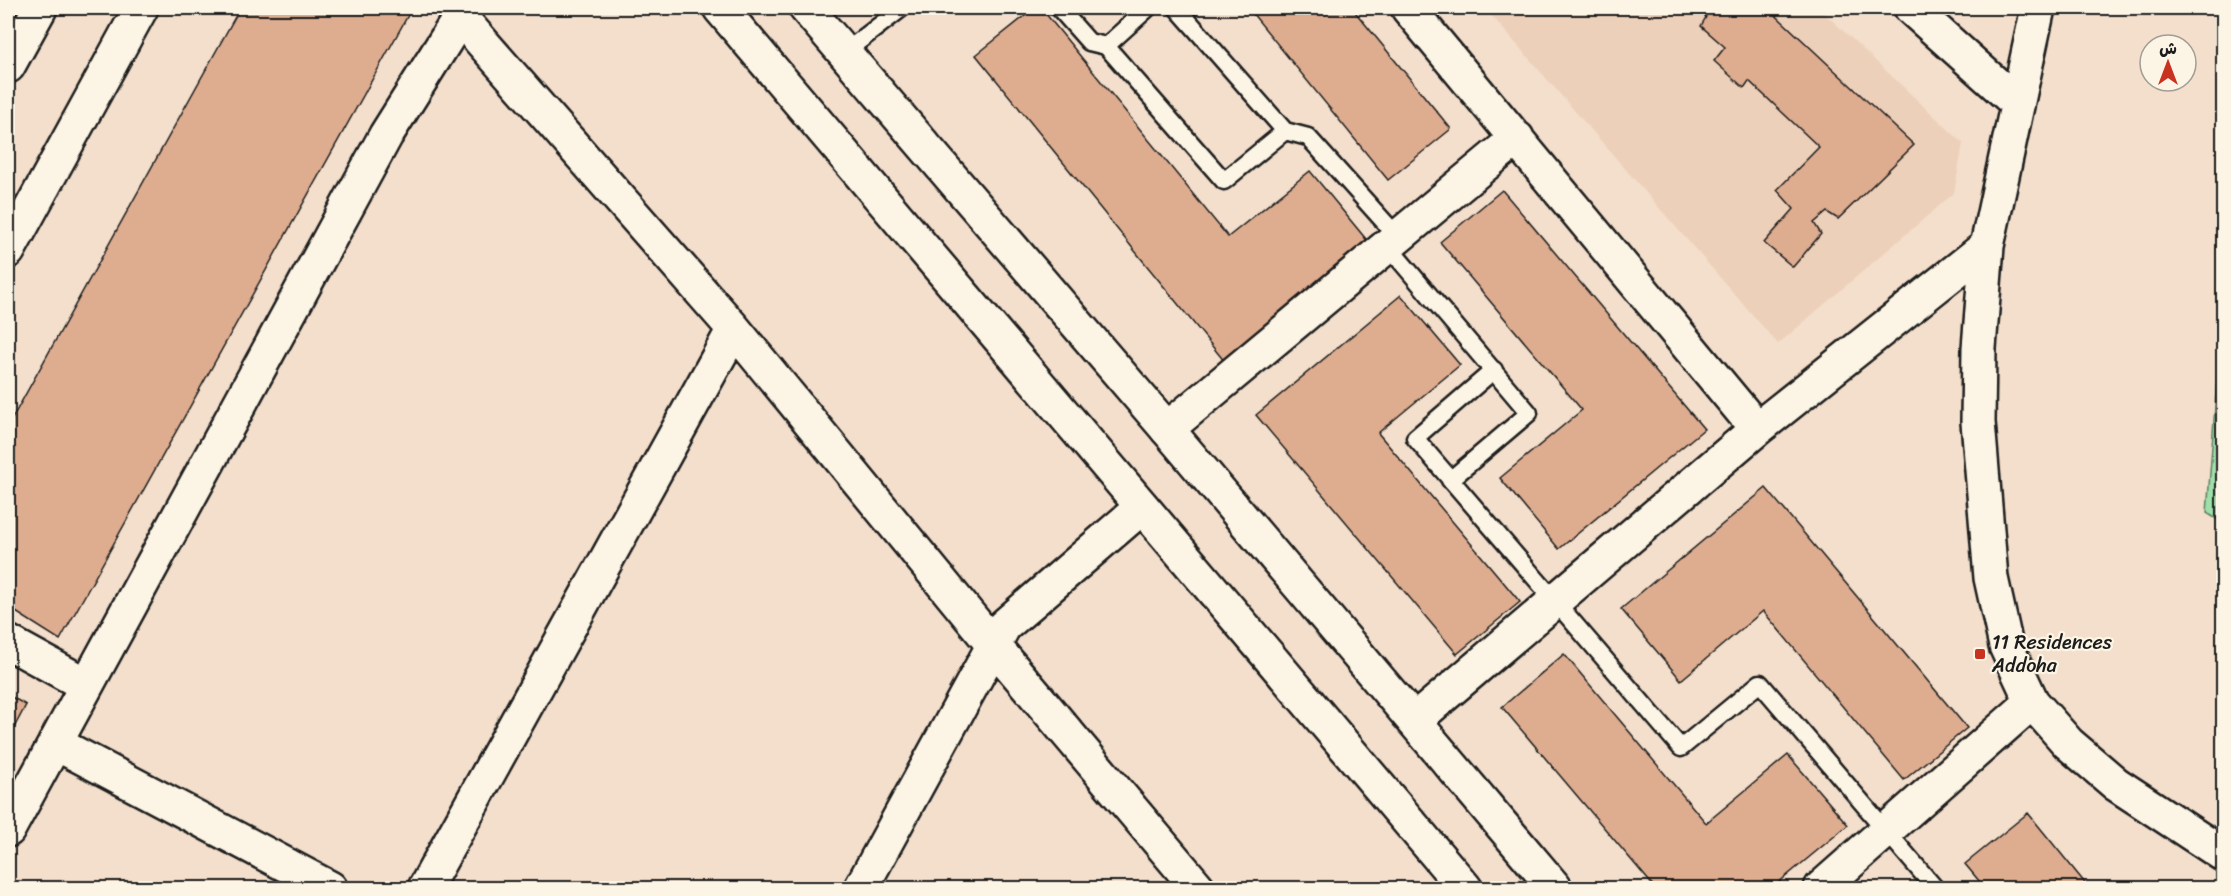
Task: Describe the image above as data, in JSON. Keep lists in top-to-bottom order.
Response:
{
  "places": {
    "transit": ["11 Residences Addoha"]
  },
  "north": "top"
}
